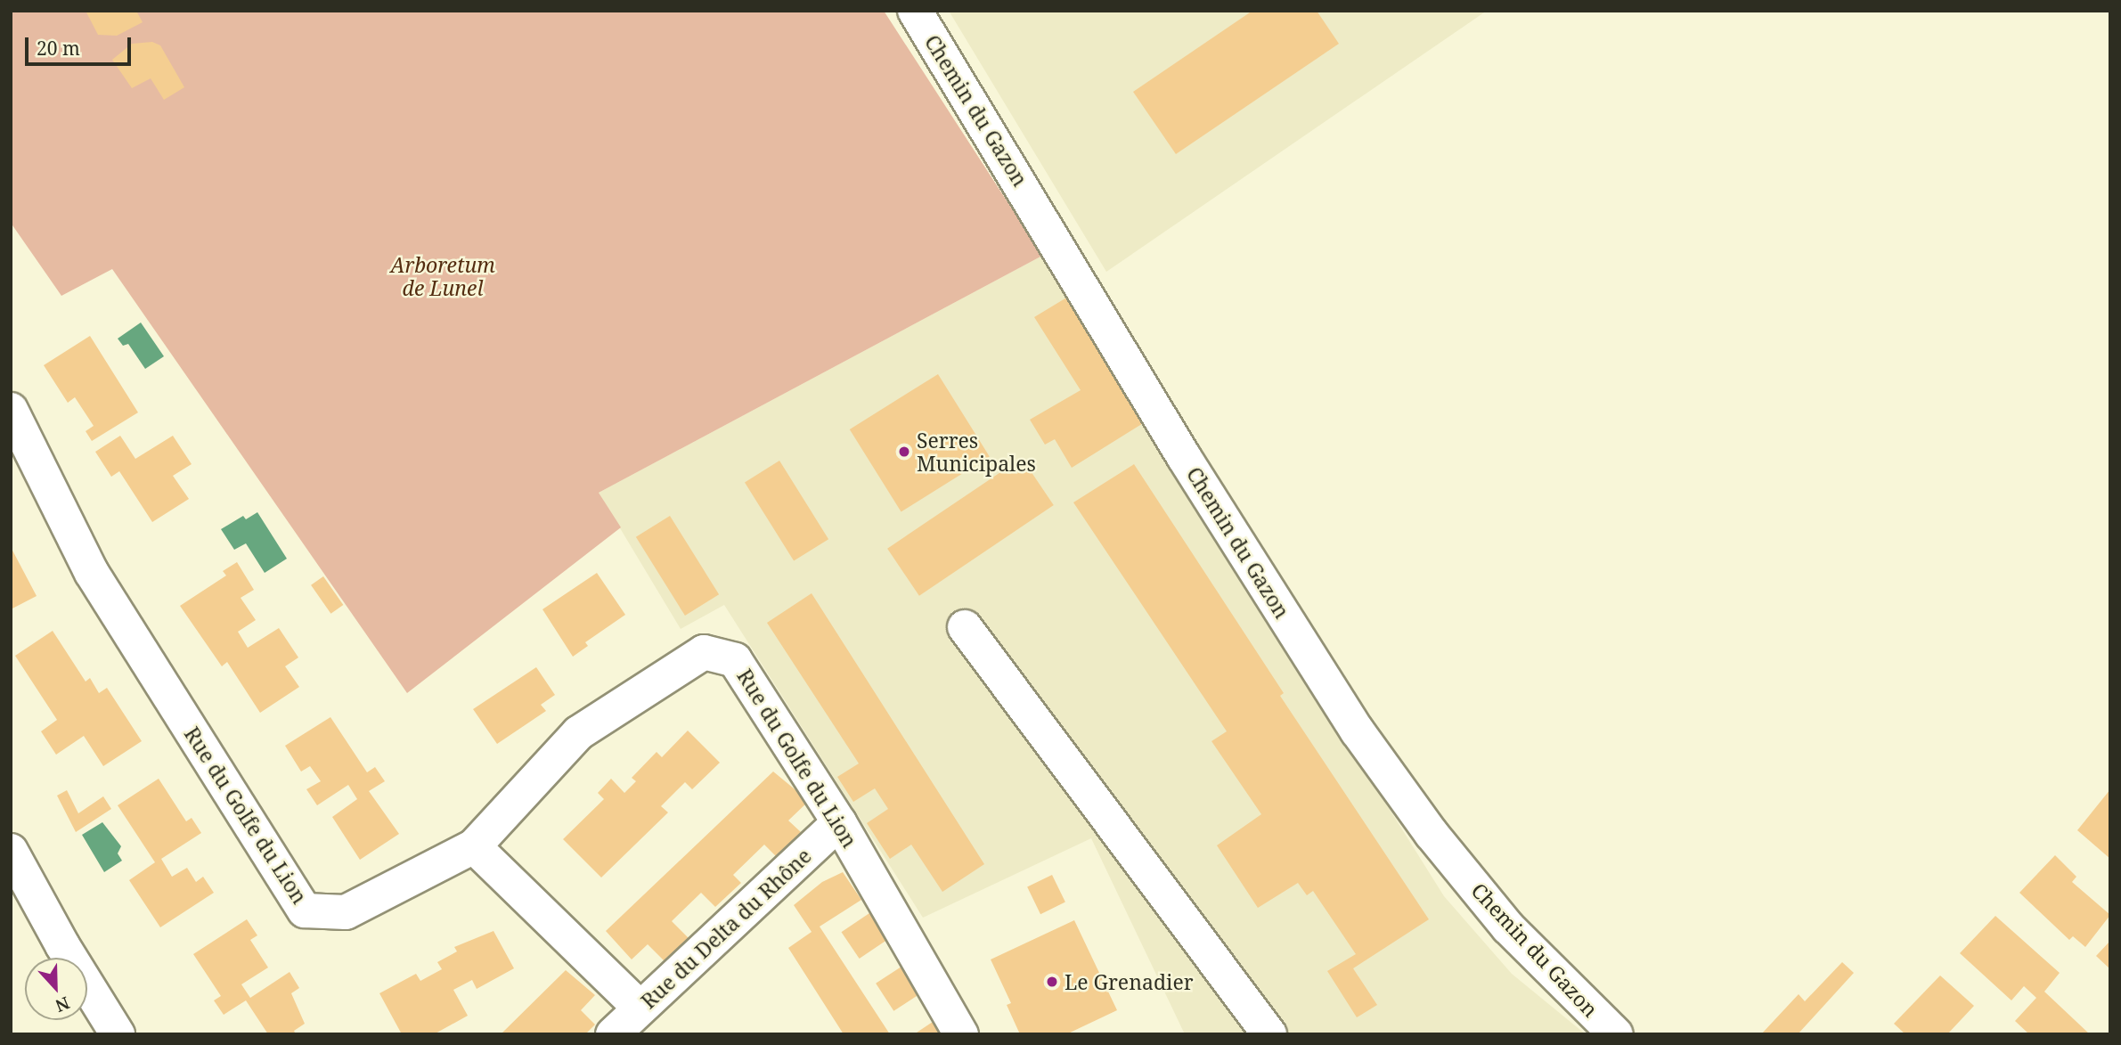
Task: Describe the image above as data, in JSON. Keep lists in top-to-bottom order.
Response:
{
  "streets": {
    "street": ["Chemin du Gazon", "Rue du Golfe du Lion", "Rue du Delta du Rhône"]
  },
  "crossings": [
    ["Rue du Golfe du Lion", "Rue du Delta du Rhône"]
  ],
  "parks": ["Arboretum de Lunel"],
  "places": ["Serres Municipales", "Le Grenadier"],
  "scale_bar": "20 m",
  "north": "bottom"
}
